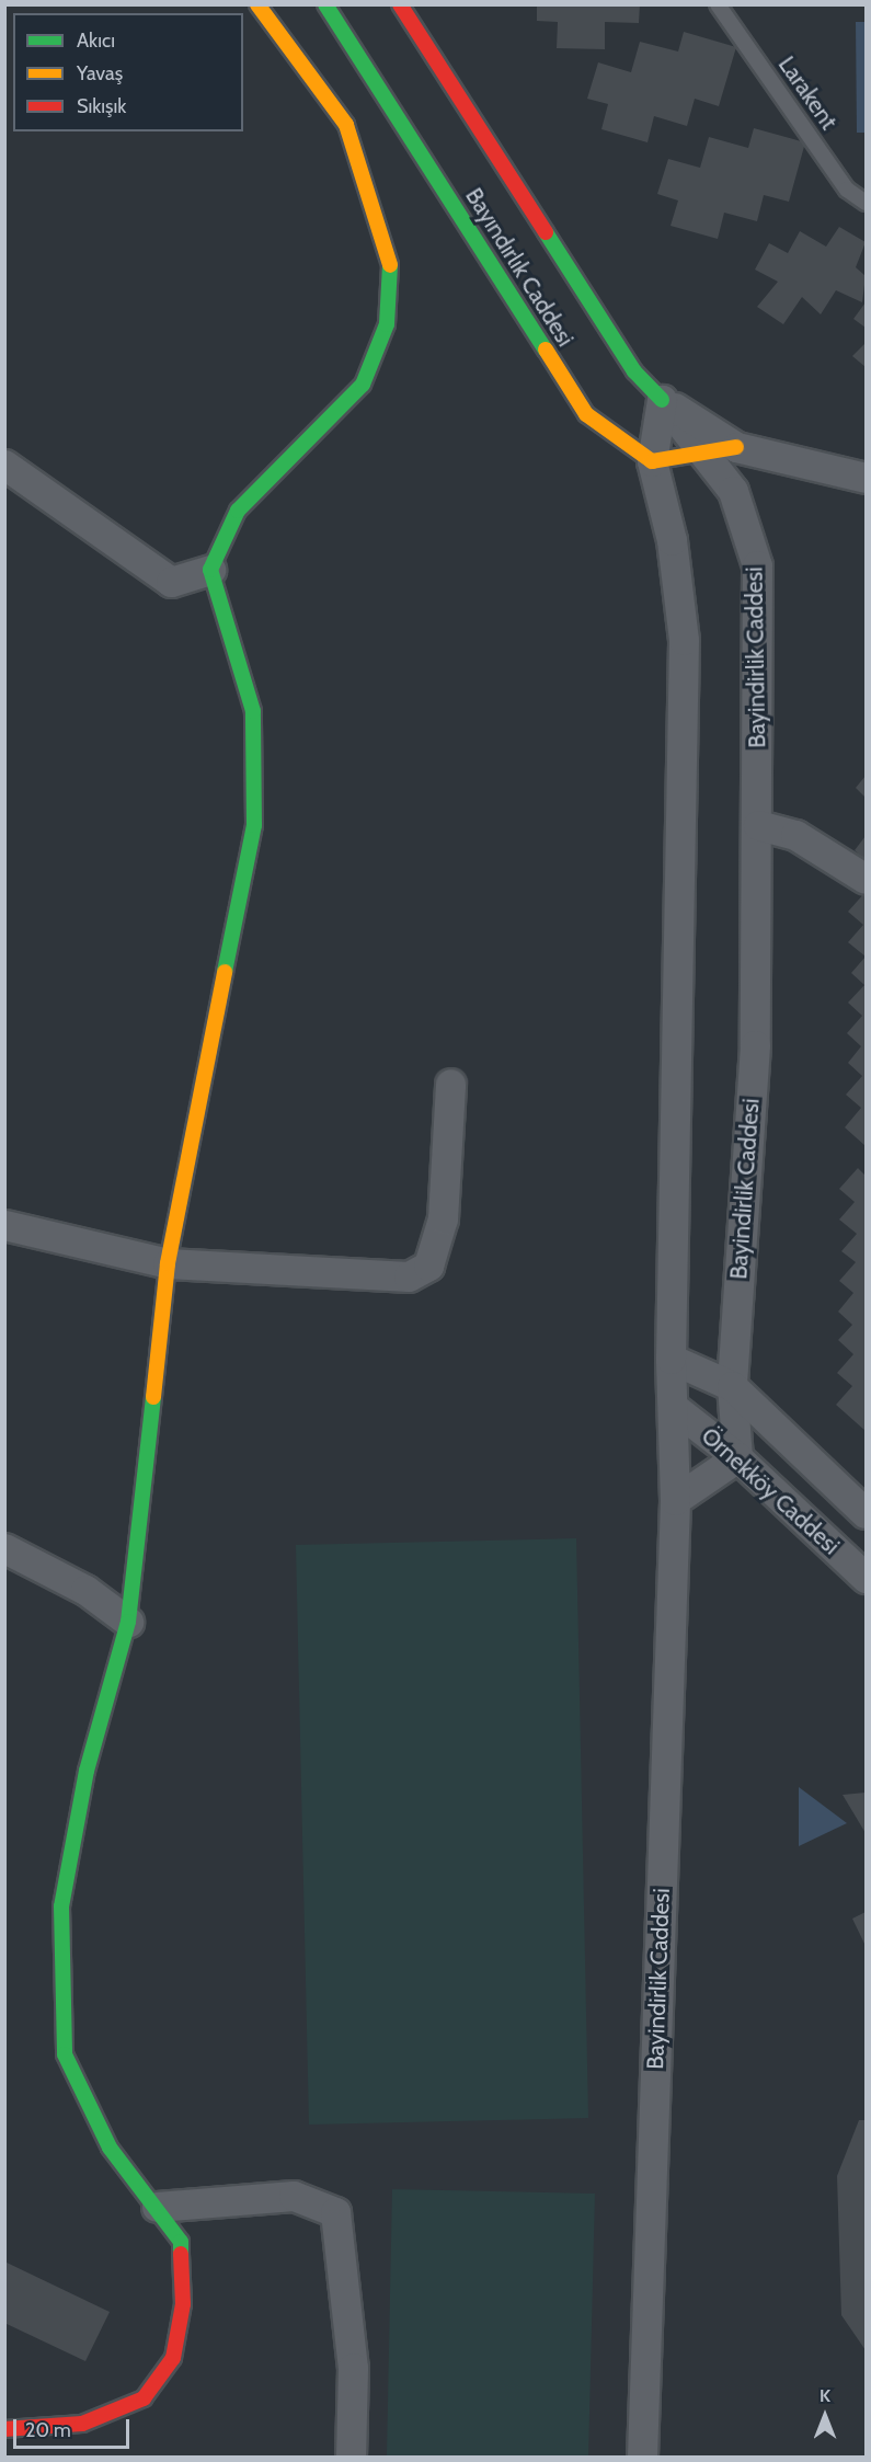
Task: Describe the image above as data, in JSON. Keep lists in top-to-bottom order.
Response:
{
  "streets": {
    "street": ["Bayındırlık Caddesi", "Bayindirlik Caddesi", "Örnekköy Caddesi"],
    "lane": ["Larakent"]
  },
  "crossings": [
    ["Bayındırlık Caddesi", "Bayindirlik Caddesi"],
    ["Bayindirlik Caddesi", "Örnekköy Caddesi"]
  ],
  "legend": ["Akıcı", "Yavaş", "Sıkışık"],
  "scale_bar": "20 m",
  "north": "top"
}
